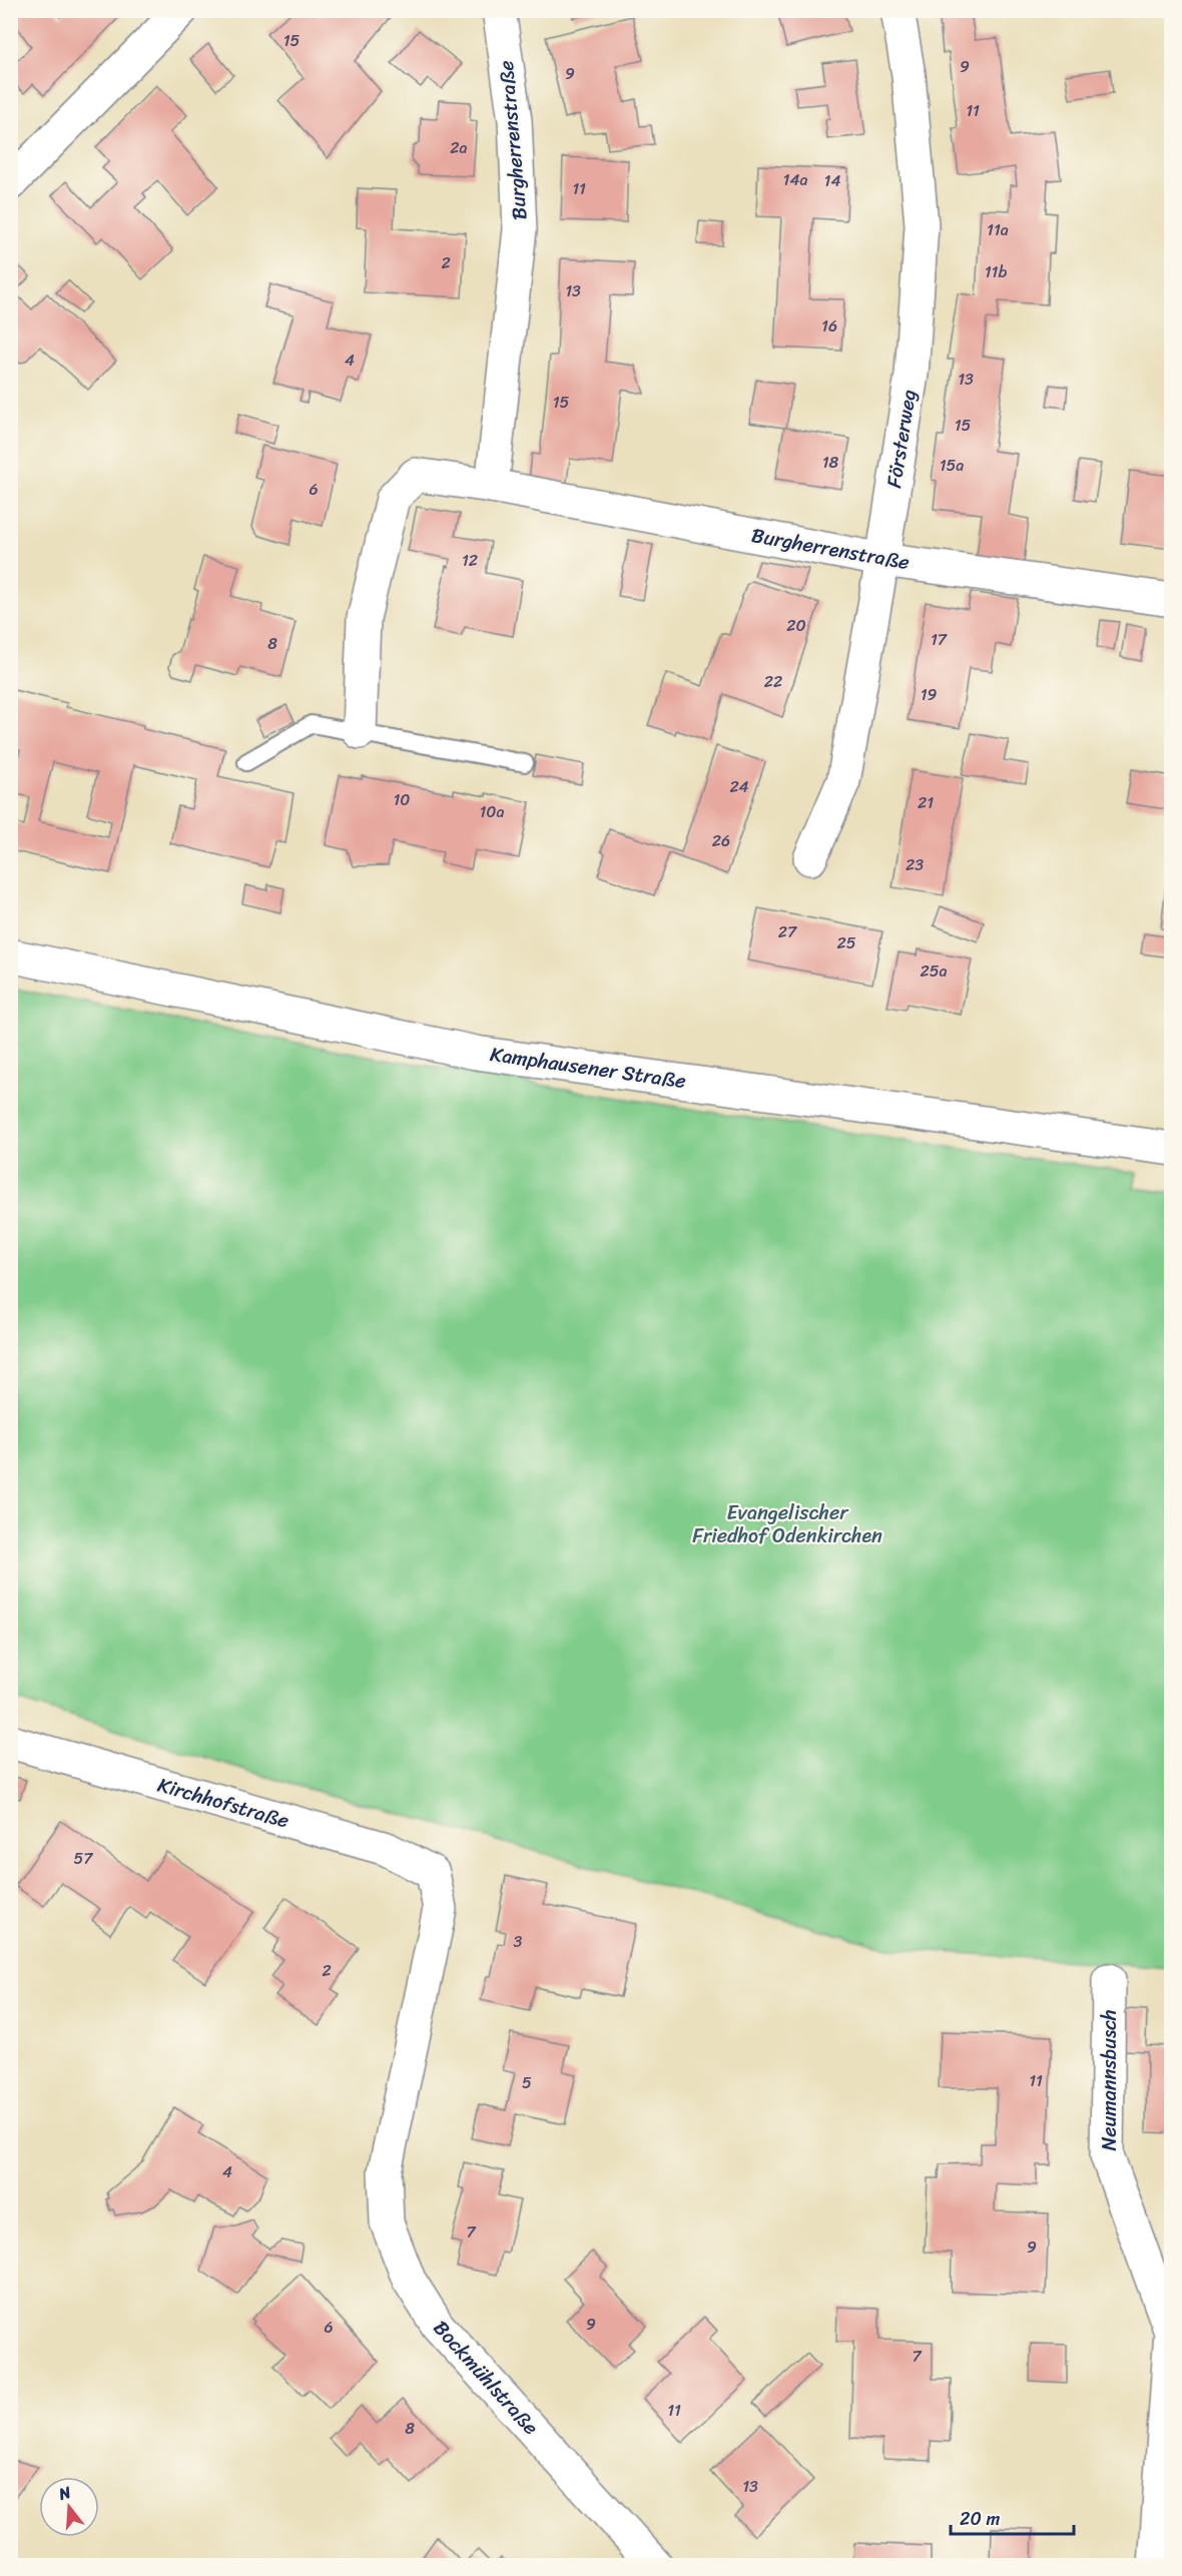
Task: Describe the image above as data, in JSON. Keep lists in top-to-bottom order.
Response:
{
  "streets": {
    "street": [
      "Burgherrenstraße",
      "Försterweg",
      "Kamphausener Straße",
      "Kirchhofstraße",
      "Neumannsbusch",
      "Bockmühlstraße"
    ]
  },
  "crossings": [
    ["Burgherrenstraße", "Försterweg"],
    ["Kirchhofstraße", "Bockmühlstraße"]
  ],
  "parks": ["Evangelischer Friedhof Odenkirchen"],
  "house_numbers": [
    "15",
    "9",
    "9",
    "11",
    "2a",
    "14a",
    "14",
    "11",
    "11a",
    "2",
    "11b",
    "13",
    "16",
    "4",
    "13",
    "15",
    "15",
    "18",
    "15a",
    "6",
    "12",
    "20",
    "17",
    "8",
    "22",
    "19",
    "24",
    "10",
    "21",
    "10a",
    "26",
    "23",
    "27",
    "25",
    "25a",
    "57",
    "3",
    "2",
    "11",
    "5",
    "4",
    "7",
    "9",
    "9",
    "6",
    "7",
    "11",
    "8",
    "13"
  ],
  "scale_bar": "20 m",
  "north": "top"
}
